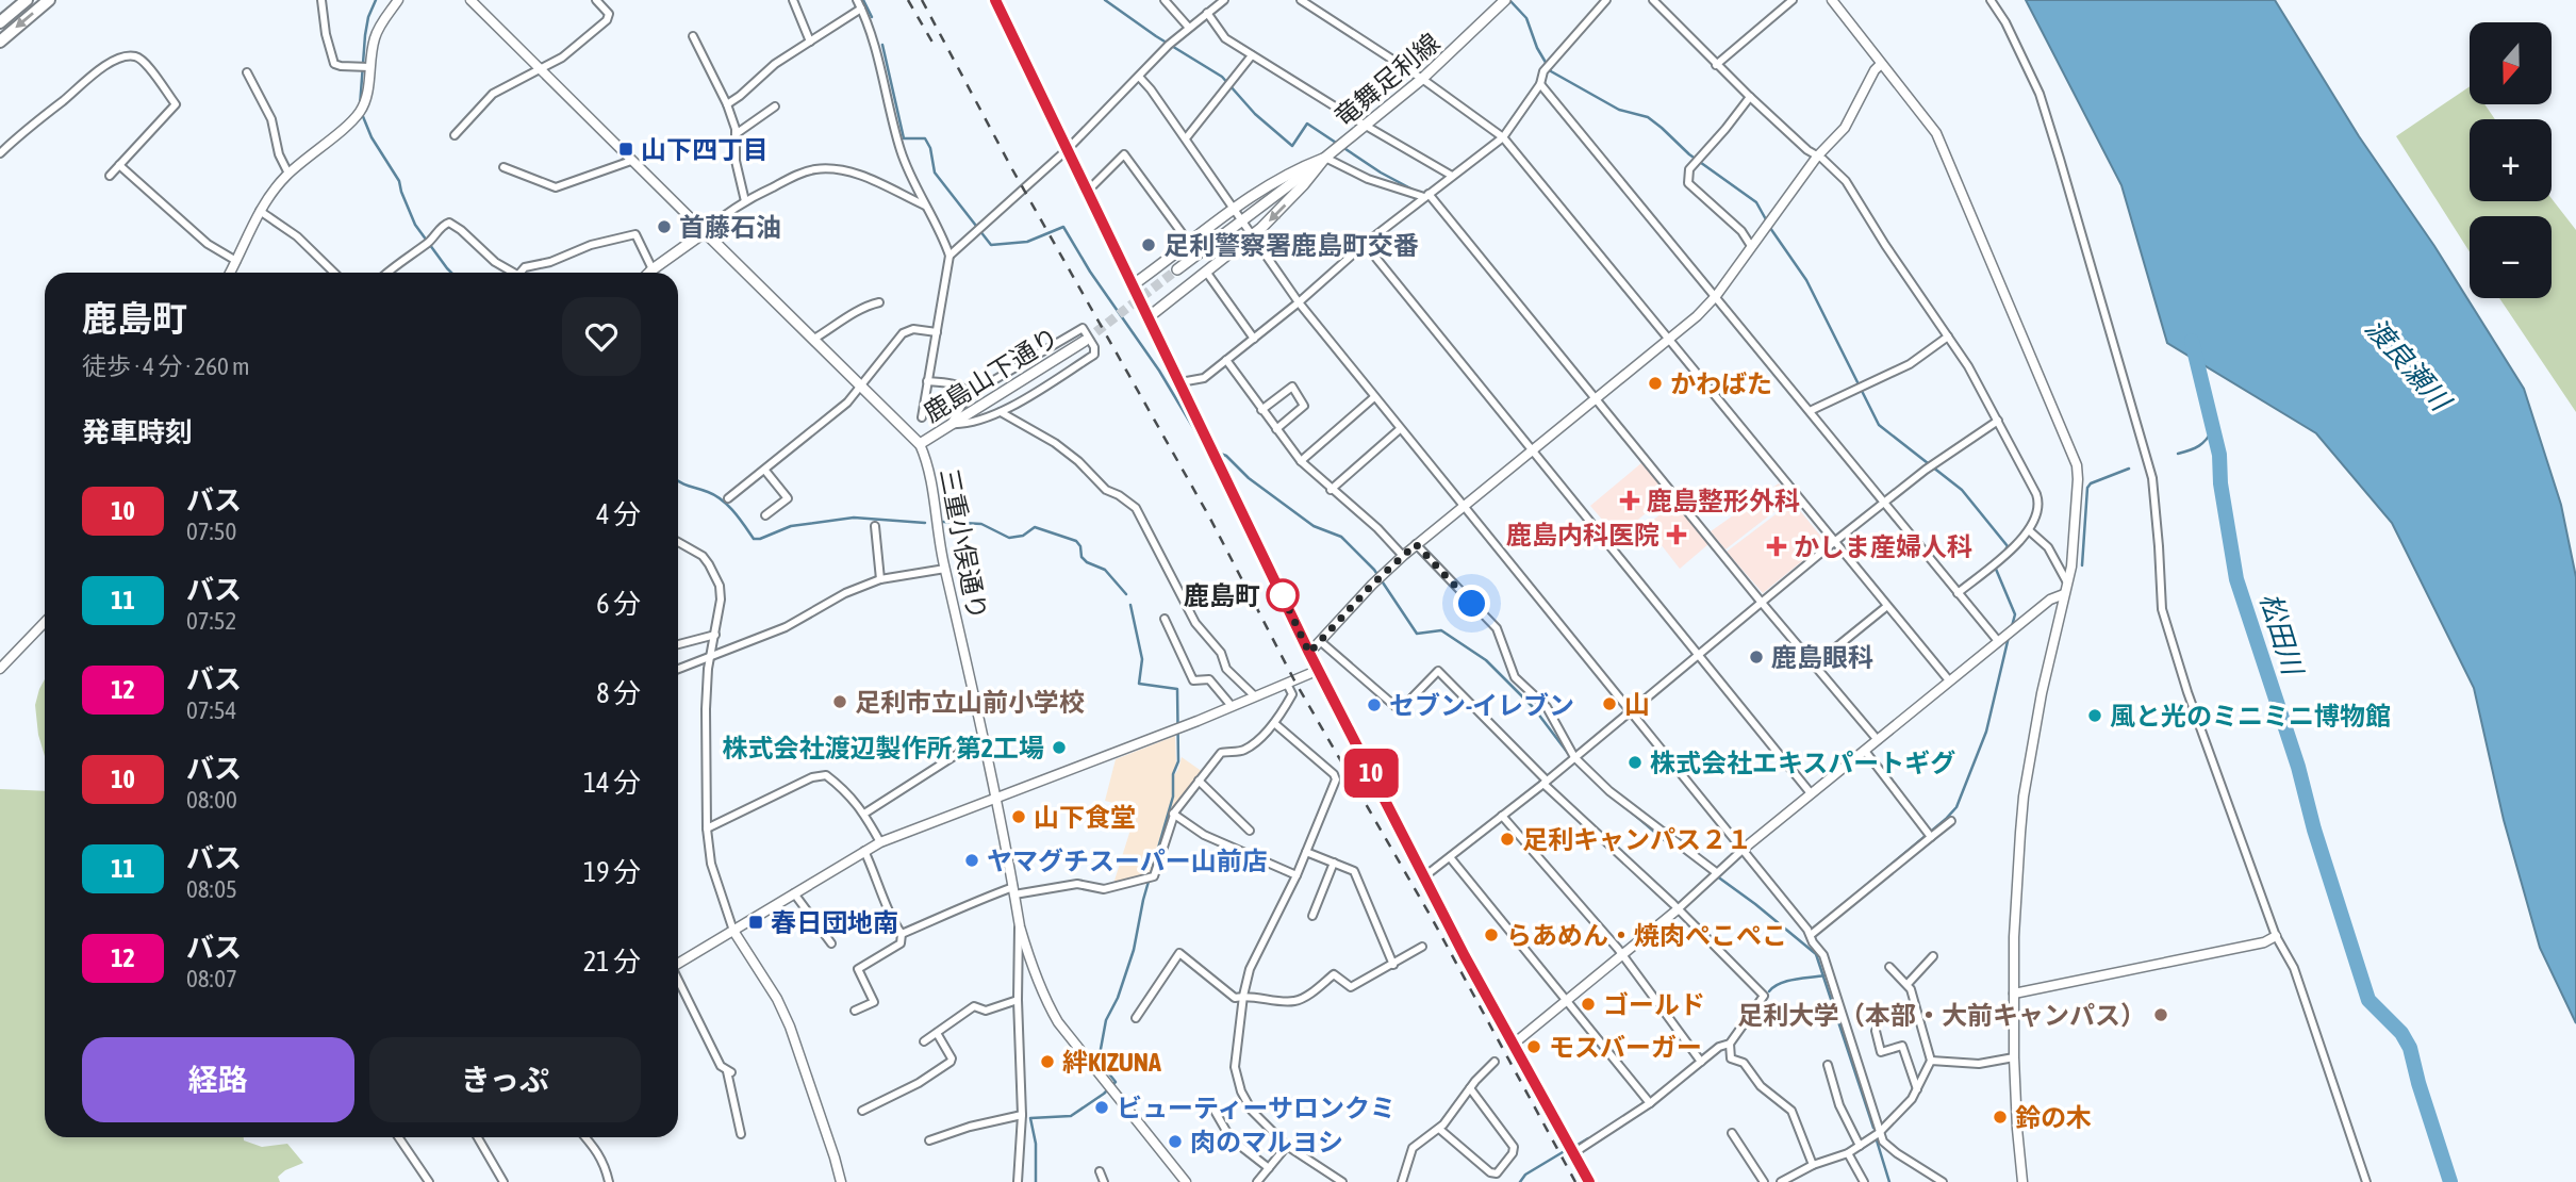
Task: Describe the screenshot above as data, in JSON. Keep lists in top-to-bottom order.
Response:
{
  "streets": {
    "main road": ["竜舞足利線", "鹿島山下通り", "三重小俣通り"]
  },
  "crossings": [
    ["鹿島山下通り", "三重小俣通り"]
  ],
  "water": ["渡良瀬川", "松田川"],
  "places": {
    "transit": ["山下四丁目", "春日団地南"],
    "other": [
      "首藤石油",
      "足利警察署鹿島町交番",
      "かわばた",
      "鹿島町",
      "鹿島眼科",
      "足利市立山前小学校",
      "山",
      "セブン-イレブン",
      "風と光のミニミニ博物館",
      "株式会社渡辺製作所 第2工場",
      "株式会社エキスパートギグ",
      "山下食堂",
      "足利キャンパス２１",
      "ヤマグチスーパー山前店",
      "らあめん・焼肉ぺこぺこ",
      "ゴールド",
      "足利大学（本部・大前キャンパス）",
      "モスバーガー",
      "絆KIZUNA",
      "ビューティーサロンクミ",
      "鈴の木",
      "肉のマルヨシ"
    ],
    "health": ["鹿島整形外科", "鹿島内科医院", "かしま産婦人科"]
  },
  "lines": ["bus line 10"],
  "north": "bottom",
  "page": {
    "on_map": "10",
    "map_buttons": ["+", "−"],
    "heading": [
      ["鹿島町", "徒歩 · 4 分 · 260 m"],
      "発車時刻"
    ],
    "list": [
      {
        "mark": "10",
        "name": "バス",
        "note": "07:50",
        "value": "4 分"
      },
      {
        "mark": "11",
        "name": "バス",
        "note": "07:52",
        "value": "6 分"
      },
      {
        "mark": "12",
        "name": "バス",
        "note": "07:54",
        "value": "8 分"
      },
      {
        "mark": "10",
        "name": "バス",
        "note": "08:00",
        "value": "14 分"
      },
      {
        "mark": "11",
        "name": "バス",
        "note": "08:05",
        "value": "19 分"
      },
      {
        "mark": "12",
        "name": "バス",
        "note": "08:07",
        "value": "21 分"
      }
    ],
    "buttons": ["経路", "きっぷ"]
  }
}
